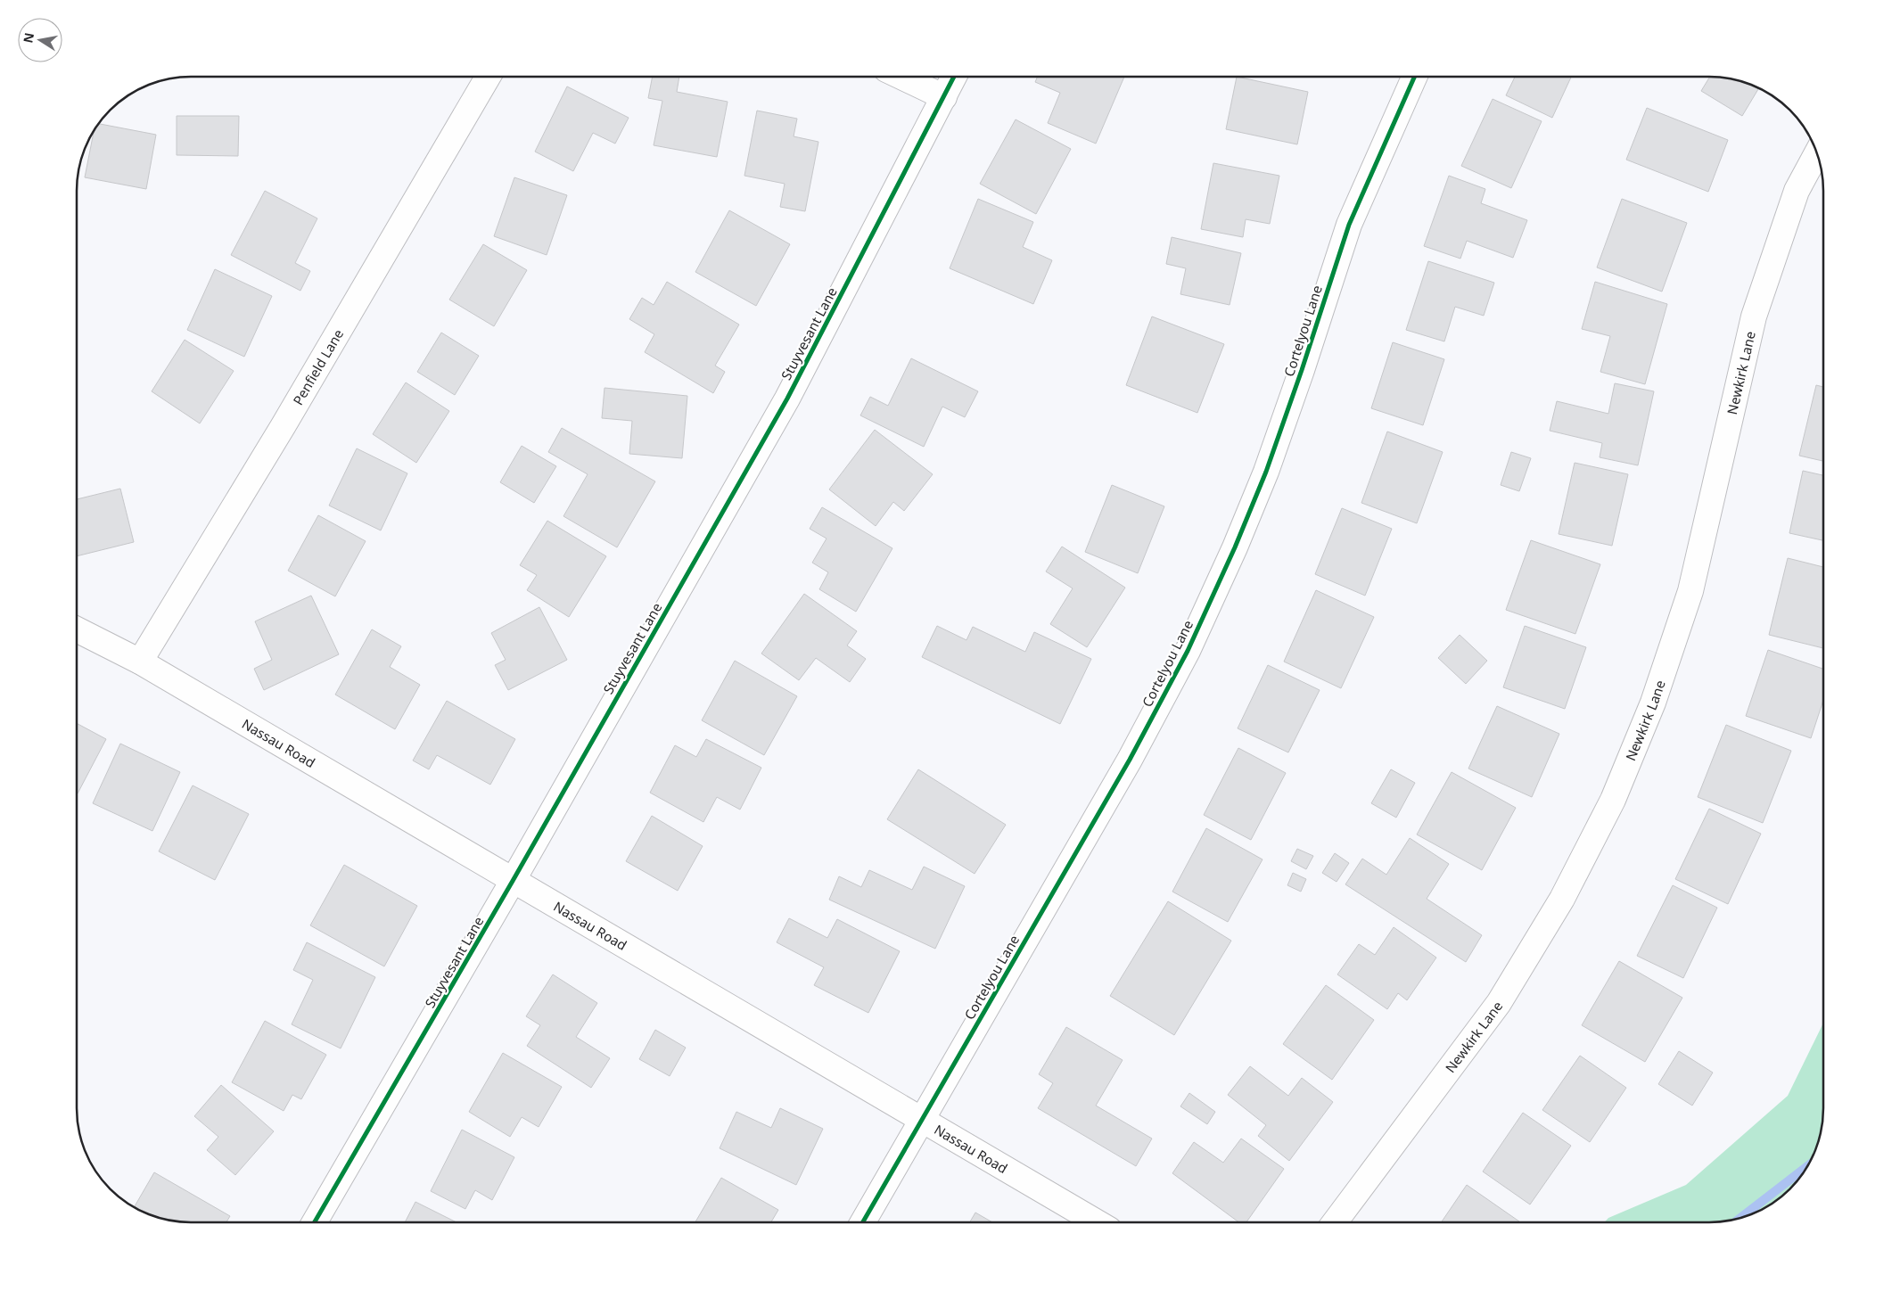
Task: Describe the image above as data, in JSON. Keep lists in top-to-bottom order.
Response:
{
  "streets": {
    "street": [
      "Cortelyou Lane",
      "Stuyvesant Lane",
      "Penfield Lane",
      "Newkirk Lane",
      "Nassau Road"
    ]
  },
  "crossings": [
    ["Cortelyou Lane", "Nassau Road"],
    ["Stuyvesant Lane", "Nassau Road"],
    ["Penfield Lane", "Nassau Road"]
  ],
  "north": "left"
}
